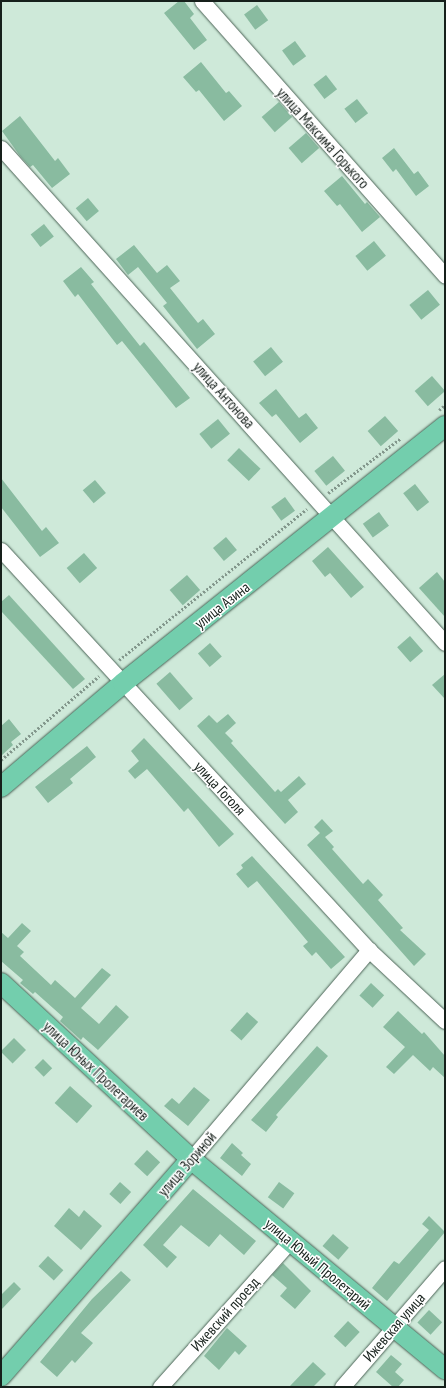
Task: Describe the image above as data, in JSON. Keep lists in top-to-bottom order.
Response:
{
  "streets": {
    "main road": [
      "улица Азина",
      "улица Юных Пролетариев",
      "улица Зориной",
      "улица Юный Пролетарий"
    ],
    "street": [
      "улица Максима Горького",
      "улица Антонова",
      "улица Гоголя",
      "Ижевский проезд",
      "Ижевская улица"
    ]
  },
  "crossings": [
    ["улица Антонова", "улица Азина"],
    ["улица Азина", "улица Гоголя"],
    ["улица Гоголя", "улица Зориной"],
    ["улица Юных Пролетариев", "улица Зориной"],
    ["улица Юных Пролетариев", "улица Юный Пролетарий"],
    ["улица Зориной", "улица Юный Пролетарий"],
    ["улица Юный Пролетарий", "Ижевский проезд"],
    ["улица Юный Пролетарий", "Ижевская улица"]
  ]
}
